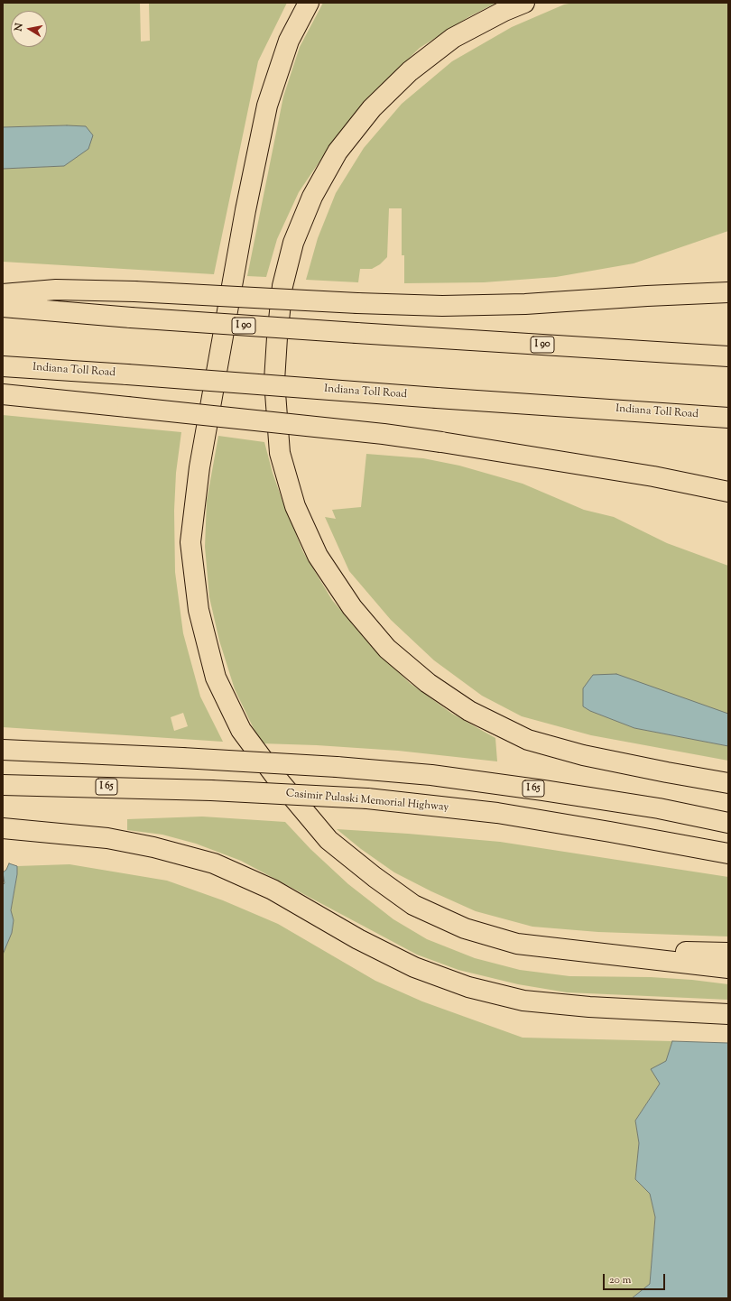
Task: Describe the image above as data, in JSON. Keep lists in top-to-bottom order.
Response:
{
  "streets": {
    "highway": [
      "I 90",
      "Indiana Toll Road",
      "I 65",
      "Casimir Pulaski Memorial Highway"
    ]
  },
  "scale_bar": "20 m",
  "north": "left"
}
